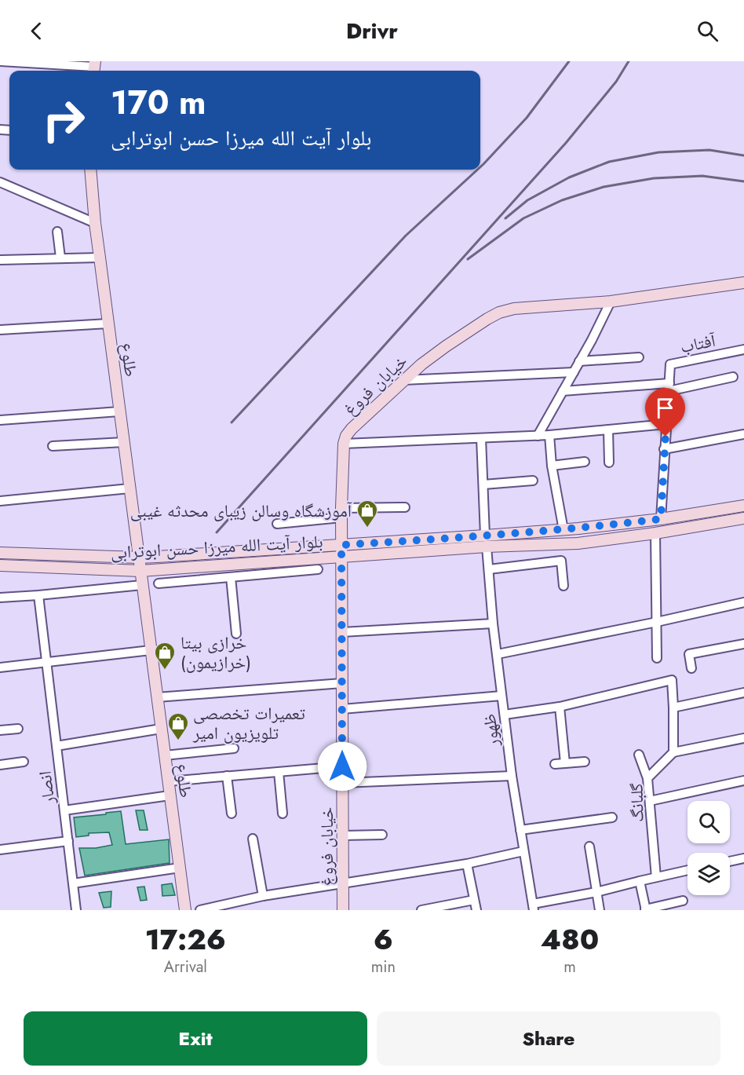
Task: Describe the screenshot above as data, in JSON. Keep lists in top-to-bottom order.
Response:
{
  "streets": {
    "street": [
      "آفتاب",
      "طلوع",
      "خیابان فروغ",
      "بلوار آیت الله میرزا حسن ابوترابی",
      "ظهور",
      "انصار",
      "گلبانگ"
    ]
  },
  "crossings": [
    ["آفتاب", "بلوار آیت الله میرزا حسن ابوترابی"],
    ["طلوع", "بلوار آیت الله میرزا حسن ابوترابی"],
    ["خیابان فروغ", "بلوار آیت الله میرزا حسن ابوترابی"],
    ["بلوار آیت الله میرزا حسن ابوترابی", "ظهور"]
  ],
  "places": {
    "shop": ["آموزشگاه وسالن زیبای محدثه غیبی", "خرازی بیتا (خرازیمون)", "تعمیرات تخصصی تلویزیون امیر"]
  },
  "page": {
    "header": "Drivr",
    "turn": ["170 m", "بلوار آیت الله میرزا حسن ابوترابی"],
    "eta": [
      "17:26",
      "Arrival",
      "6",
      "min",
      "480",
      "m"
    ],
    "buttons": ["Exit", "Share"]
  }
}
